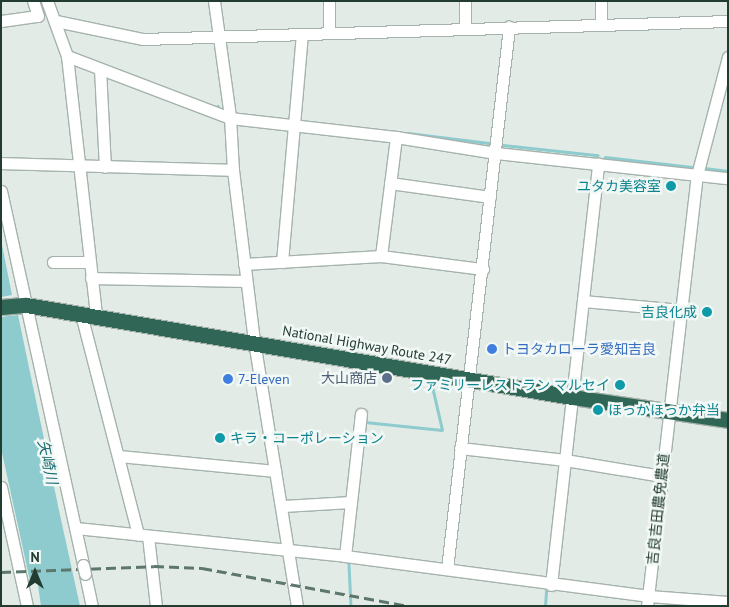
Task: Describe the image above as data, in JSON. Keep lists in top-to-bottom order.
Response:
{
  "streets": {
    "highway": ["National Highway Route 247"],
    "street": ["吉良吉田農免農道"]
  },
  "crossings": [
    ["National Highway Route 247", "吉良吉田農免農道"]
  ],
  "water": ["矢崎川"],
  "places": [
    "ユタカ美容室",
    "吉良化成",
    "トヨタカローラ愛知吉良",
    "大山商店",
    "7-Eleven",
    "ファミリーレストラン マルセイ",
    "ほっかほっか弁当",
    "キラ・コーポレーション"
  ],
  "north": "top"
}
